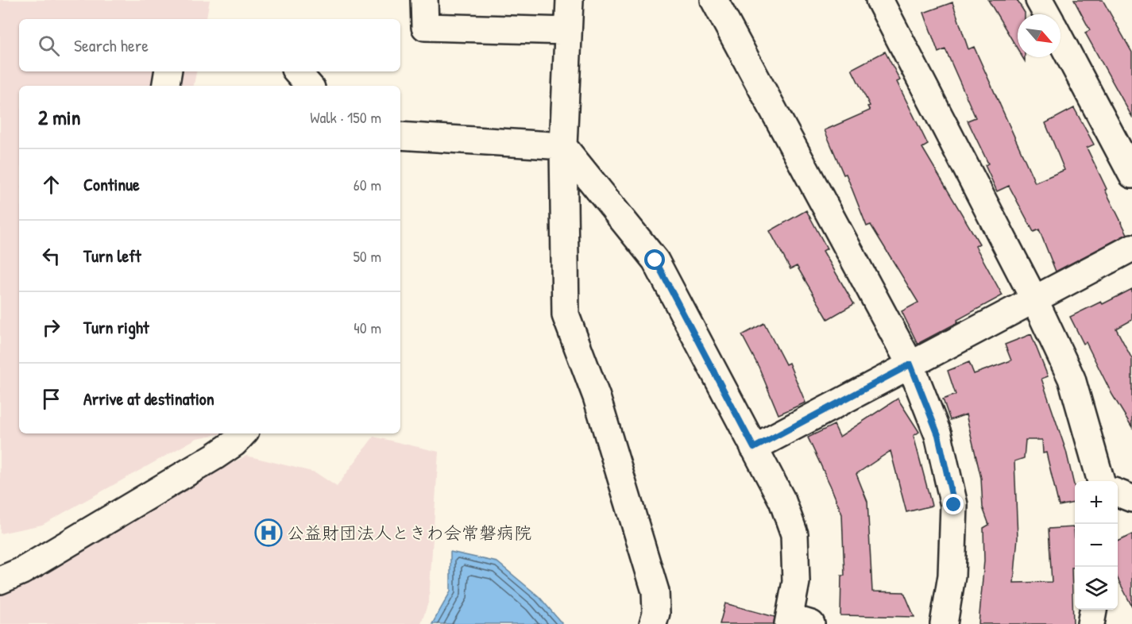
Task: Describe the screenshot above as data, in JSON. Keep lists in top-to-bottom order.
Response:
{
  "places": {
    "hospital": ["公益財団法人ときわ会常磐病院"]
  },
  "north": "bottom right",
  "page": {
    "search": "Search here",
    "heading": ["2 min", "Walk · 150 m"],
    "list": [
      ["Continue", "60 m"],
      ["Turn left", "50 m"],
      ["Turn right", "40 m"],
      "Arrive at destination"
    ],
    "map_buttons": ["+", "−"]
  }
}
